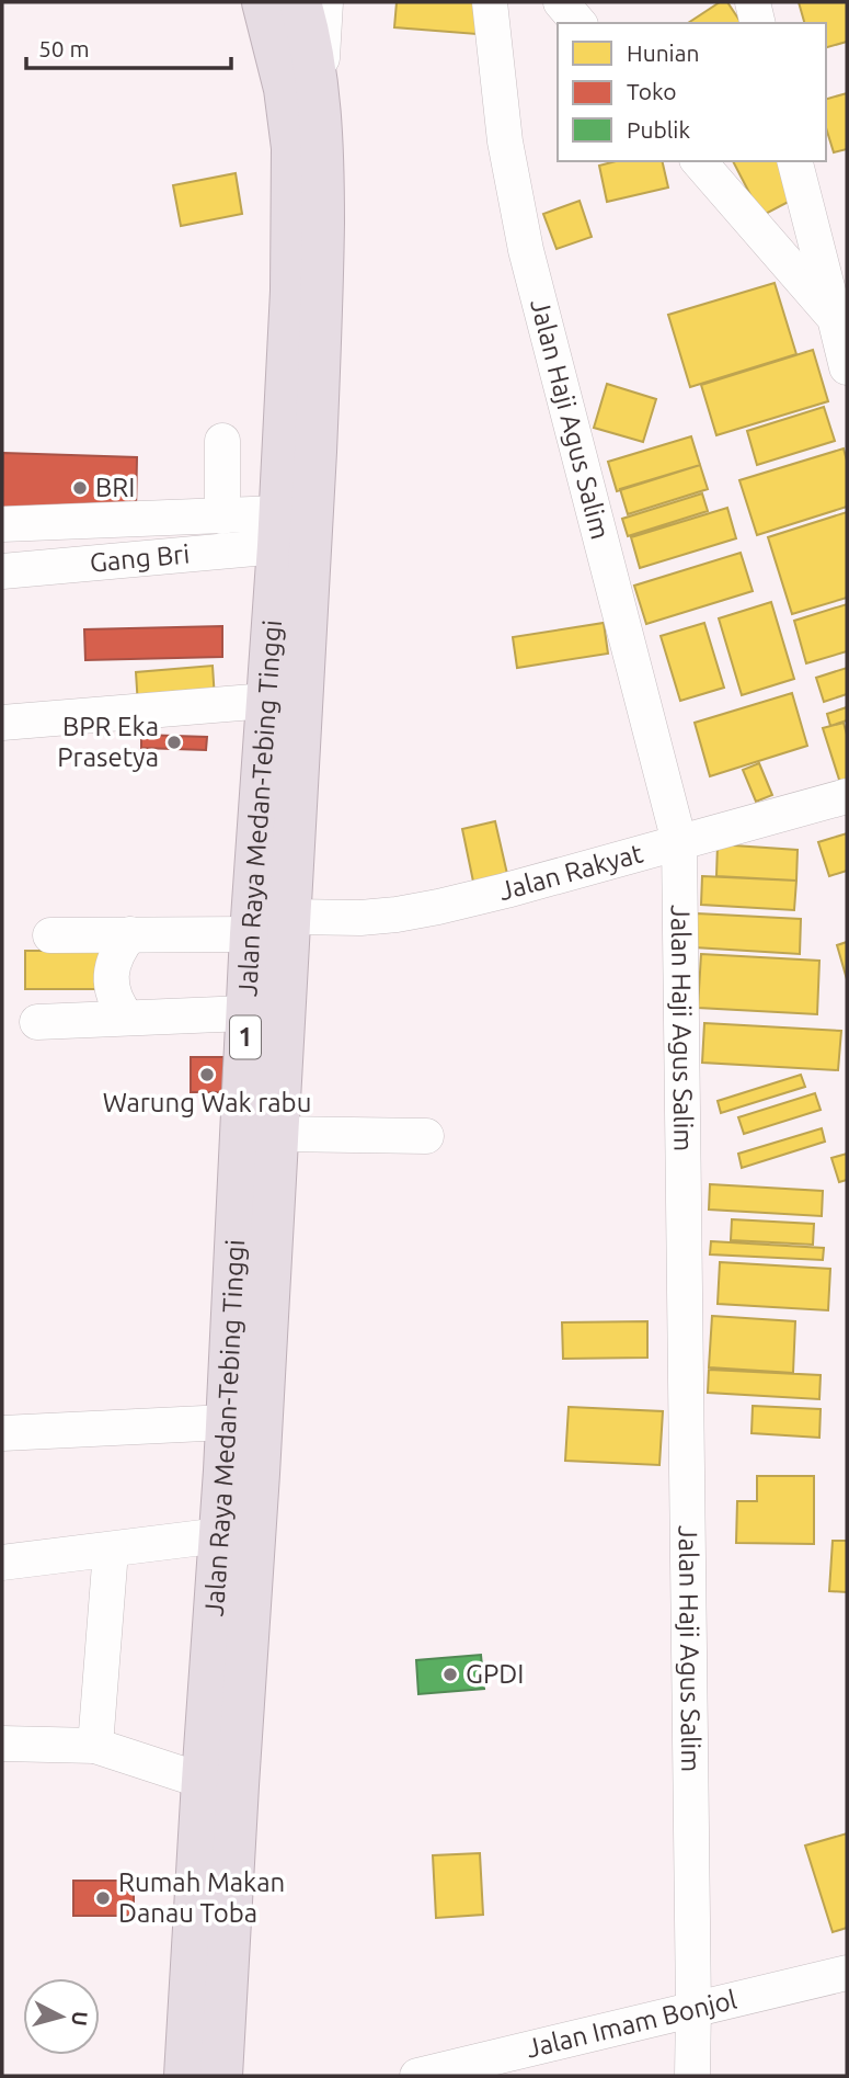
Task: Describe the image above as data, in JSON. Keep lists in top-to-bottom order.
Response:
{
  "streets": {
    "highway": ["Jalan Raya Medan-Tebing Tinggi", "1"],
    "street": [
      "Jalan Haji Agus Salim",
      "Gang Bri",
      "Jalan Rakyat",
      "Jalan Imam Bonjol"
    ]
  },
  "crossings": [
    ["Jalan Haji Agus Salim", "Jalan Rakyat"],
    ["Jalan Haji Agus Salim", "Jalan Imam Bonjol"],
    ["Gang Bri", "Jalan Raya Medan-Tebing Tinggi"],
    ["Jalan Raya Medan-Tebing Tinggi", "Jalan Rakyat"]
  ],
  "places": [
    "BRI",
    "BPR Eka Prasetya",
    "Warung Wak rabu",
    "GPDI",
    "Rumah Makan Danau Toba"
  ],
  "legend": ["Hunian", "Toko", "Publik"],
  "scale_bar": "50 m",
  "north": "right"
}
